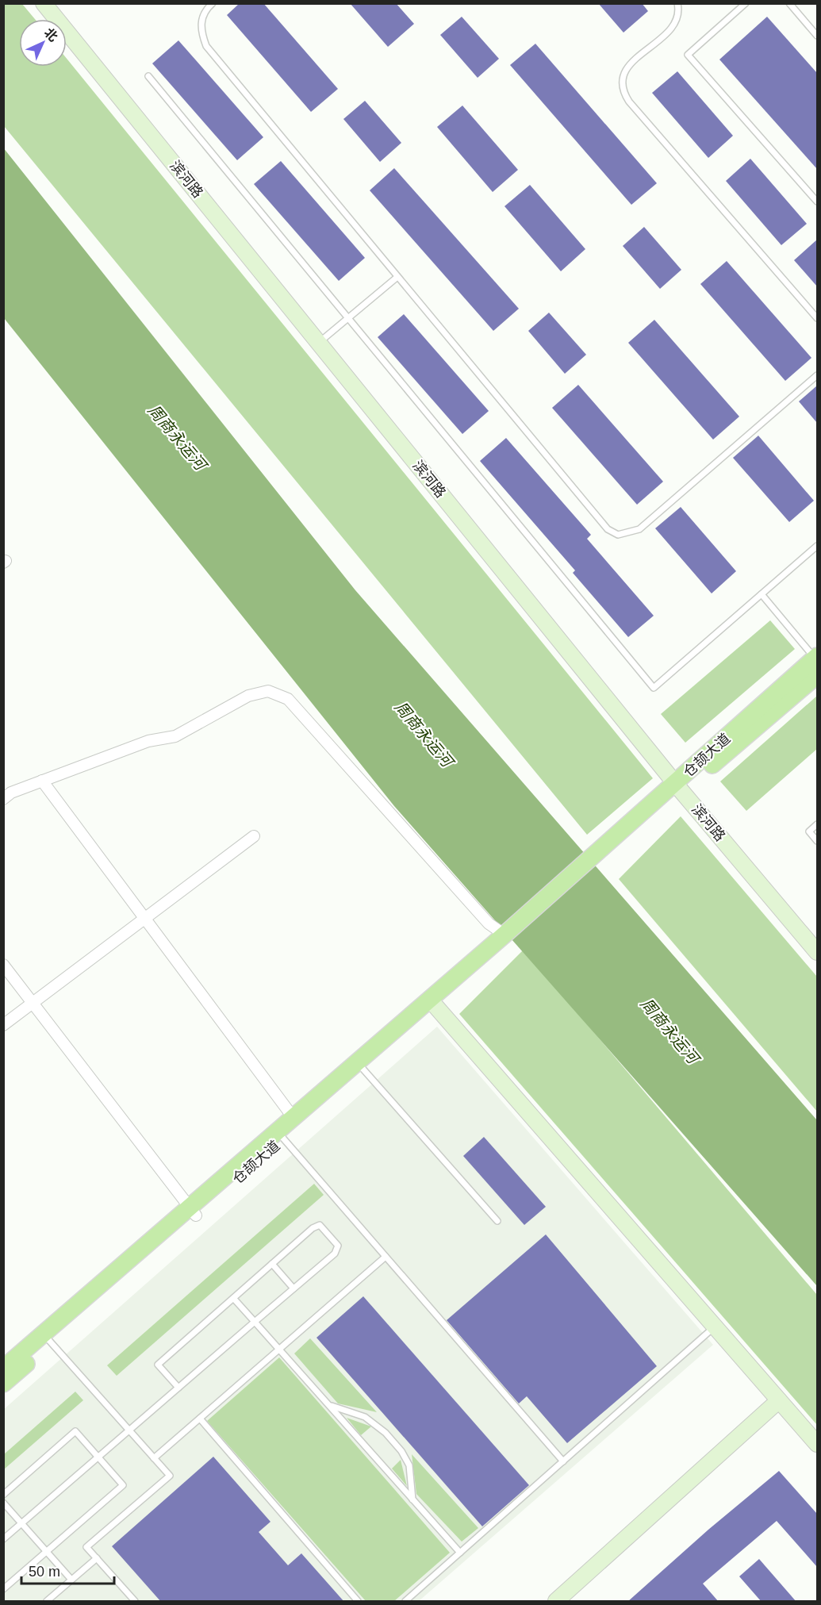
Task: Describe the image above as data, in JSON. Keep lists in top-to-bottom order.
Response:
{
  "streets": {
    "main road": ["仓颉大道"],
    "street": ["滨河路"]
  },
  "crossings": [
    ["滨河路", "仓颉大道"]
  ],
  "water": ["周商永运河"],
  "scale_bar": "50 m",
  "north": "top right"
}
